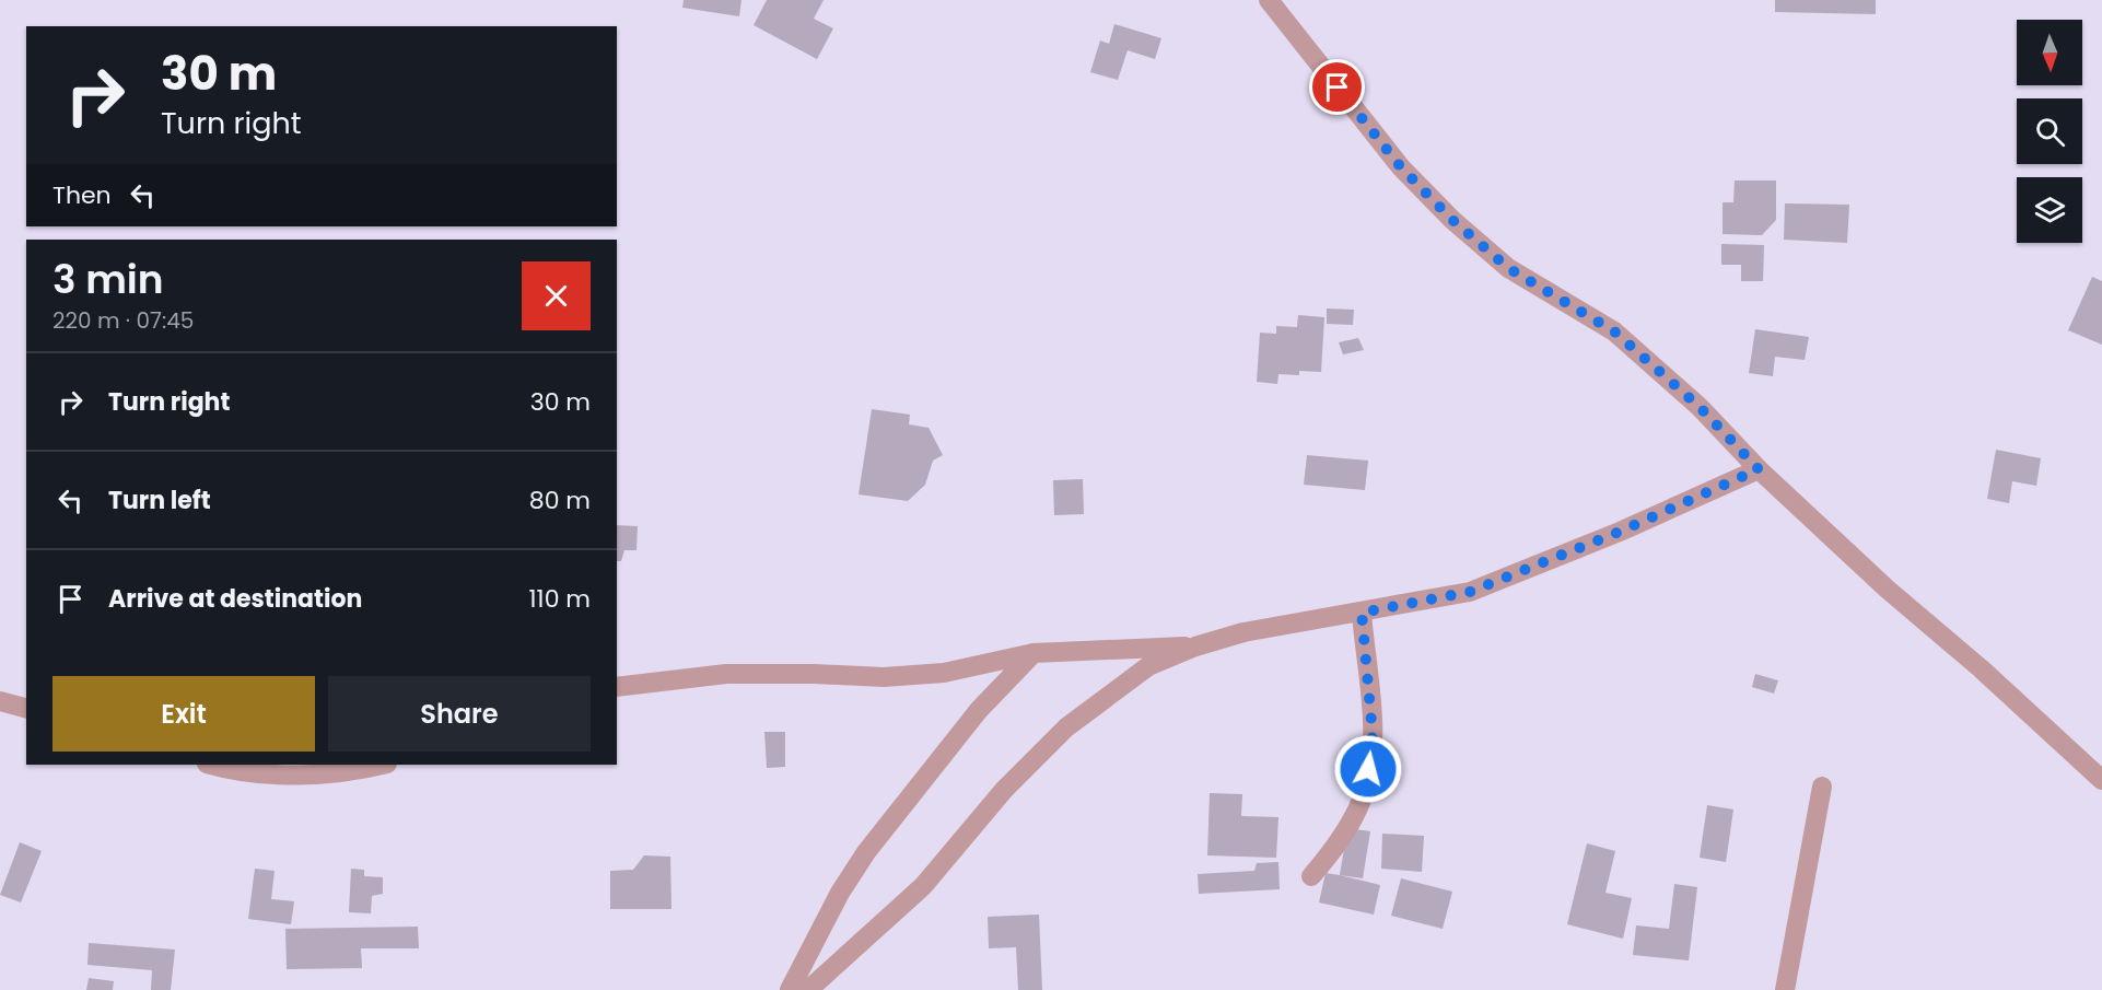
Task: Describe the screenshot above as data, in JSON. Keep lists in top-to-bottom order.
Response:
{
  "north": "bottom",
  "page": {
    "turn": ["30 m", "Turn right"],
    "then": "Then",
    "heading": ["3 min", "220 m · 07:45"],
    "list": [
      {
        "name": "Turn right",
        "value": "30 m"
      },
      {
        "name": "Turn left",
        "value": "80 m"
      },
      {
        "name": "Arrive at destination",
        "value": "110 m"
      }
    ],
    "buttons": ["Exit", "Share"]
  }
}
